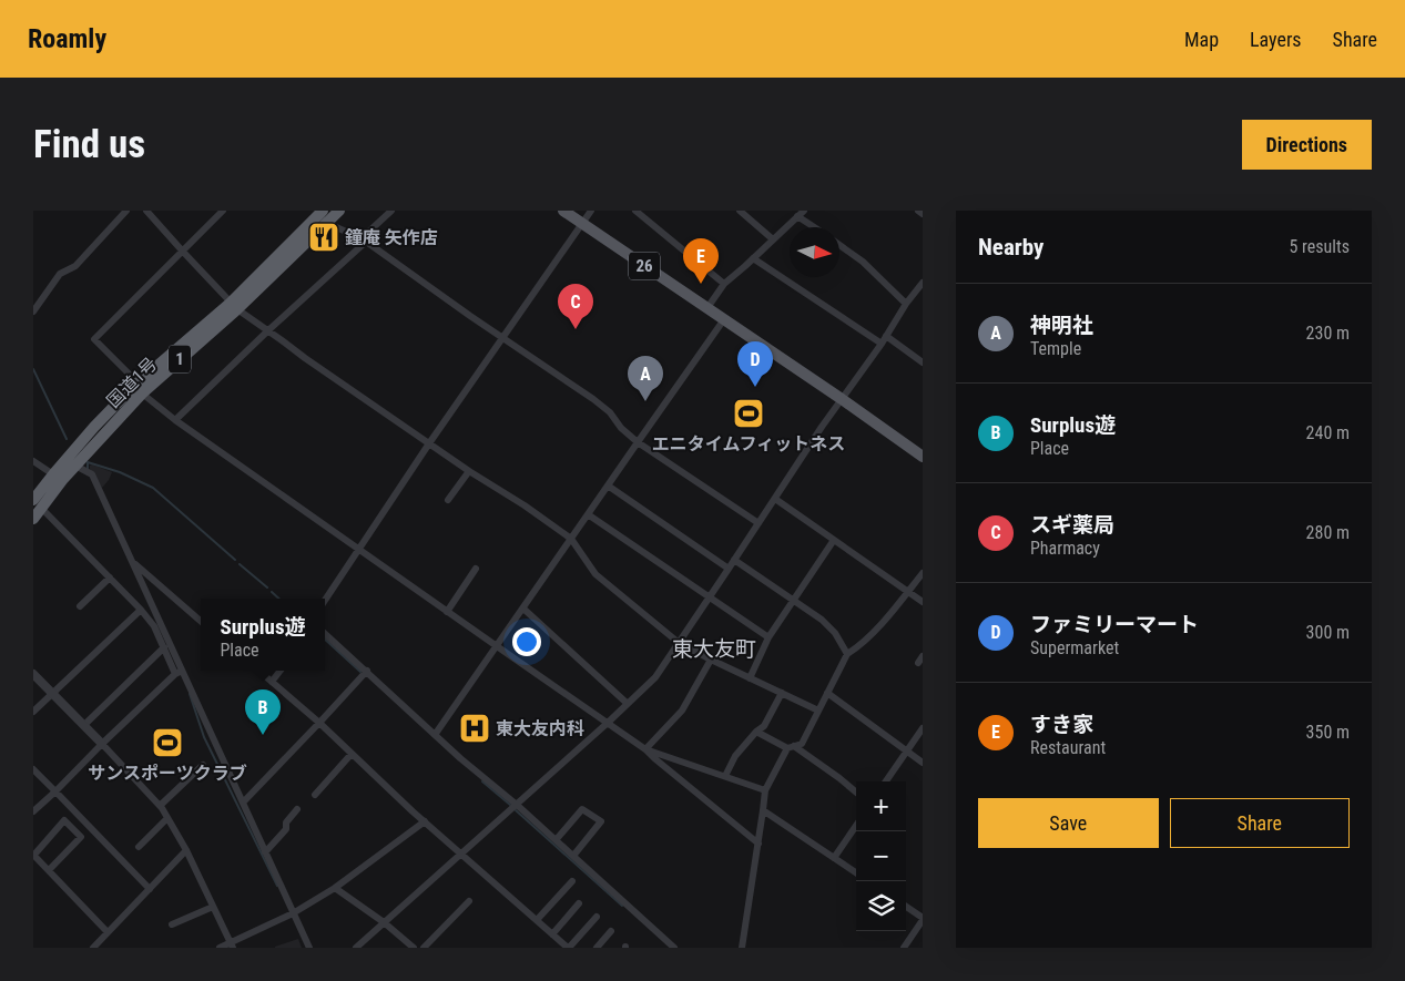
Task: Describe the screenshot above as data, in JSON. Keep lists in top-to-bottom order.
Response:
{
  "streets": {
    "highway": ["1", "国道1号"],
    "main road": ["26"]
  },
  "districts": ["東大友町"],
  "places": {
    "restaurant": ["鐘庵 矢作店"],
    "sports": ["エニタイムフィットネス", "サンスポーツクラブ"],
    "hospital": ["東大友内科"]
  },
  "north": "right",
  "page": {
    "header": "Roamly",
    "nav": ["Map", "Layers", "Share"],
    "buttons": [
      "Directions",
      ["Save", "Share"]
    ],
    "title": "Find us",
    "heading": ["Nearby", "5 results"],
    "pins": [
      "E",
      "C",
      "D",
      "A",
      "B"
    ],
    "list": [
      {
        "mark": "A",
        "name": "神明社",
        "note": "Temple",
        "value": "230 m"
      },
      {
        "mark": "B",
        "name": "Surplus遊",
        "note": "Place",
        "value": "240 m"
      },
      {
        "mark": "C",
        "name": "スギ薬局",
        "note": "Pharmacy",
        "value": "280 m"
      },
      {
        "mark": "D",
        "name": "ファミリーマート",
        "note": "Supermarket",
        "value": "300 m"
      },
      {
        "mark": "E",
        "name": "すき家",
        "note": "Restaurant",
        "value": "350 m"
      }
    ],
    "popup": ["Surplus遊", "Place"],
    "map_buttons": ["+", "−"]
  }
}
